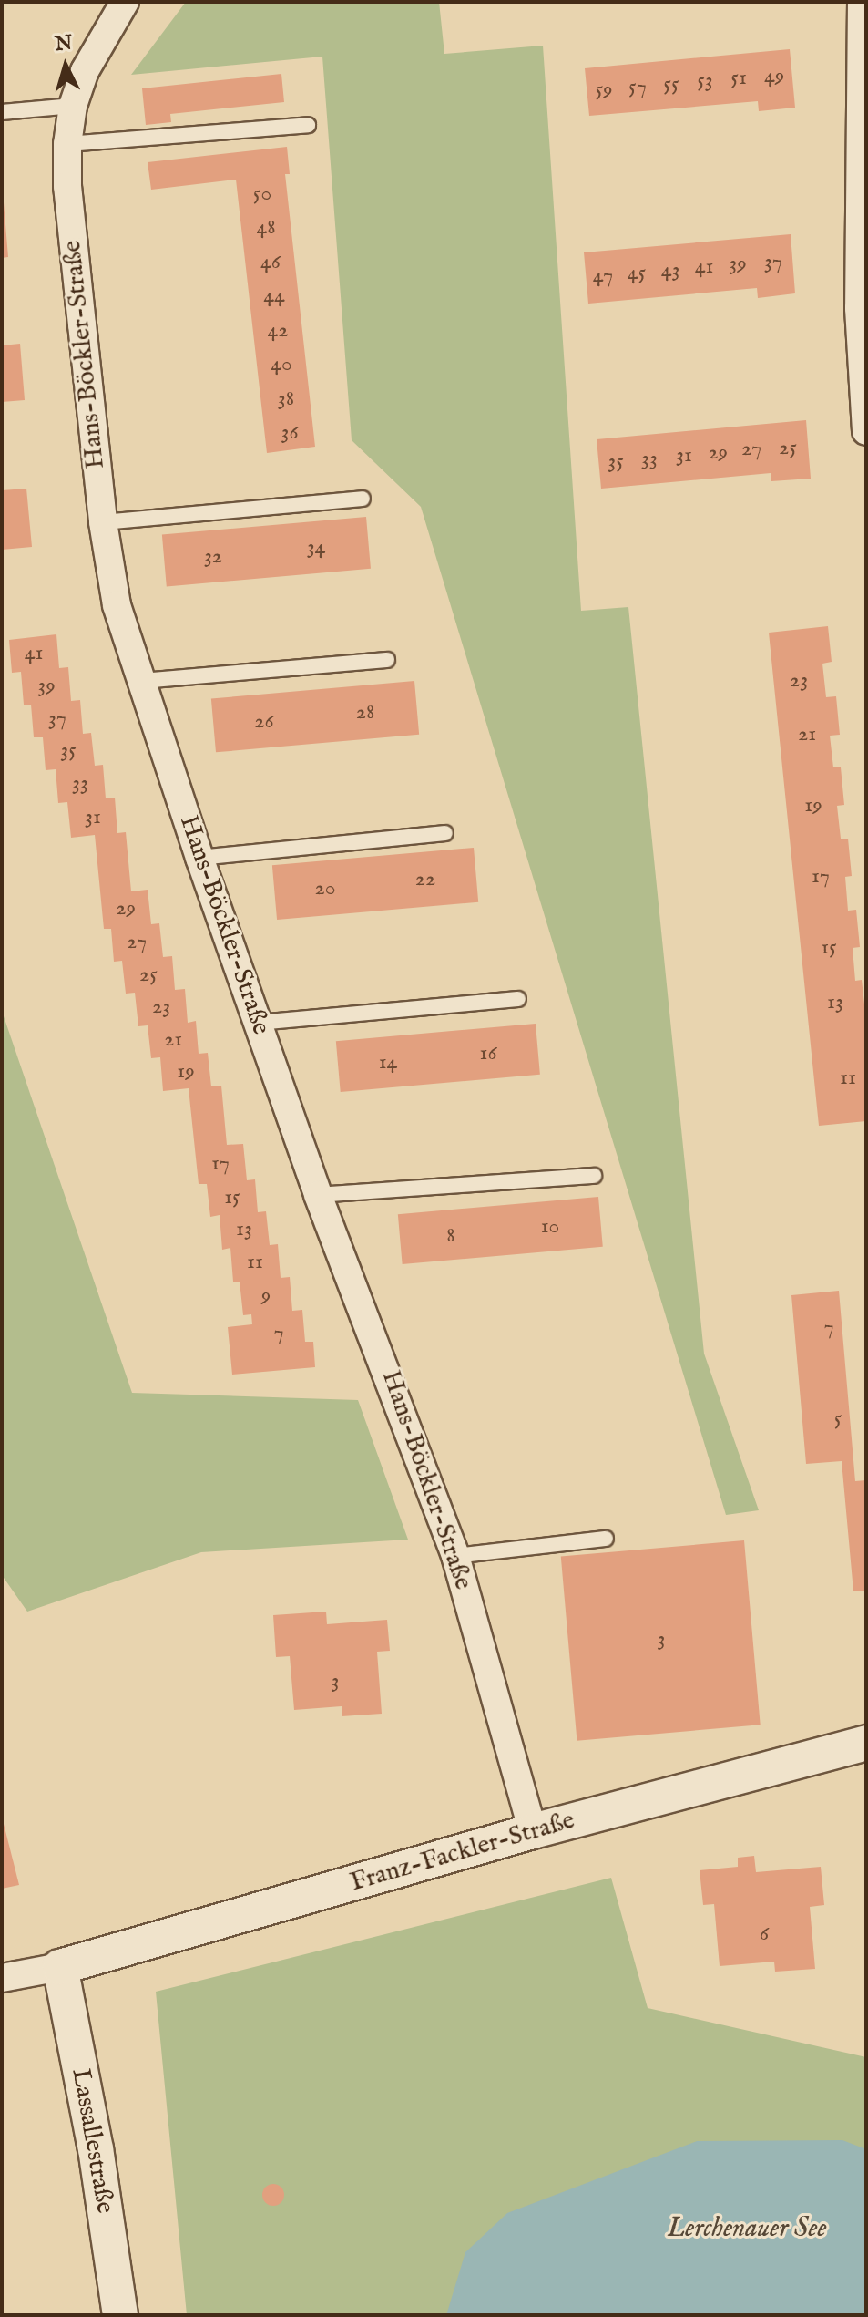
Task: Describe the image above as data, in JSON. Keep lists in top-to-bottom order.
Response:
{
  "streets": {
    "street": ["Hans-Böckler-Straße", "Franz-Fackler-Straße", "Lassallestraße"]
  },
  "crossings": [
    ["Hans-Böckler-Straße", "Franz-Fackler-Straße"],
    ["Franz-Fackler-Straße", "Lassallestraße"]
  ],
  "water": ["Lerchenauer See"],
  "house_numbers": [
    "49",
    "51",
    "53",
    "55",
    "57",
    "59",
    "50",
    "48",
    "46",
    "37",
    "39",
    "41",
    "43",
    "45",
    "47",
    "44",
    "42",
    "40",
    "38",
    "36",
    "25",
    "27",
    "29",
    "31",
    "33",
    "35",
    "34",
    "32",
    "41",
    "23",
    "39",
    "28",
    "37",
    "26",
    "21",
    "35",
    "33",
    "19",
    "31",
    "17",
    "22",
    "20",
    "29",
    "27",
    "15",
    "25",
    "13",
    "23",
    "21",
    "16",
    "14",
    "19",
    "11",
    "17",
    "15",
    "10",
    "13",
    "8",
    "11",
    "9",
    "7",
    "7",
    "5",
    "3",
    "3",
    "6"
  ],
  "north": "top"
}
